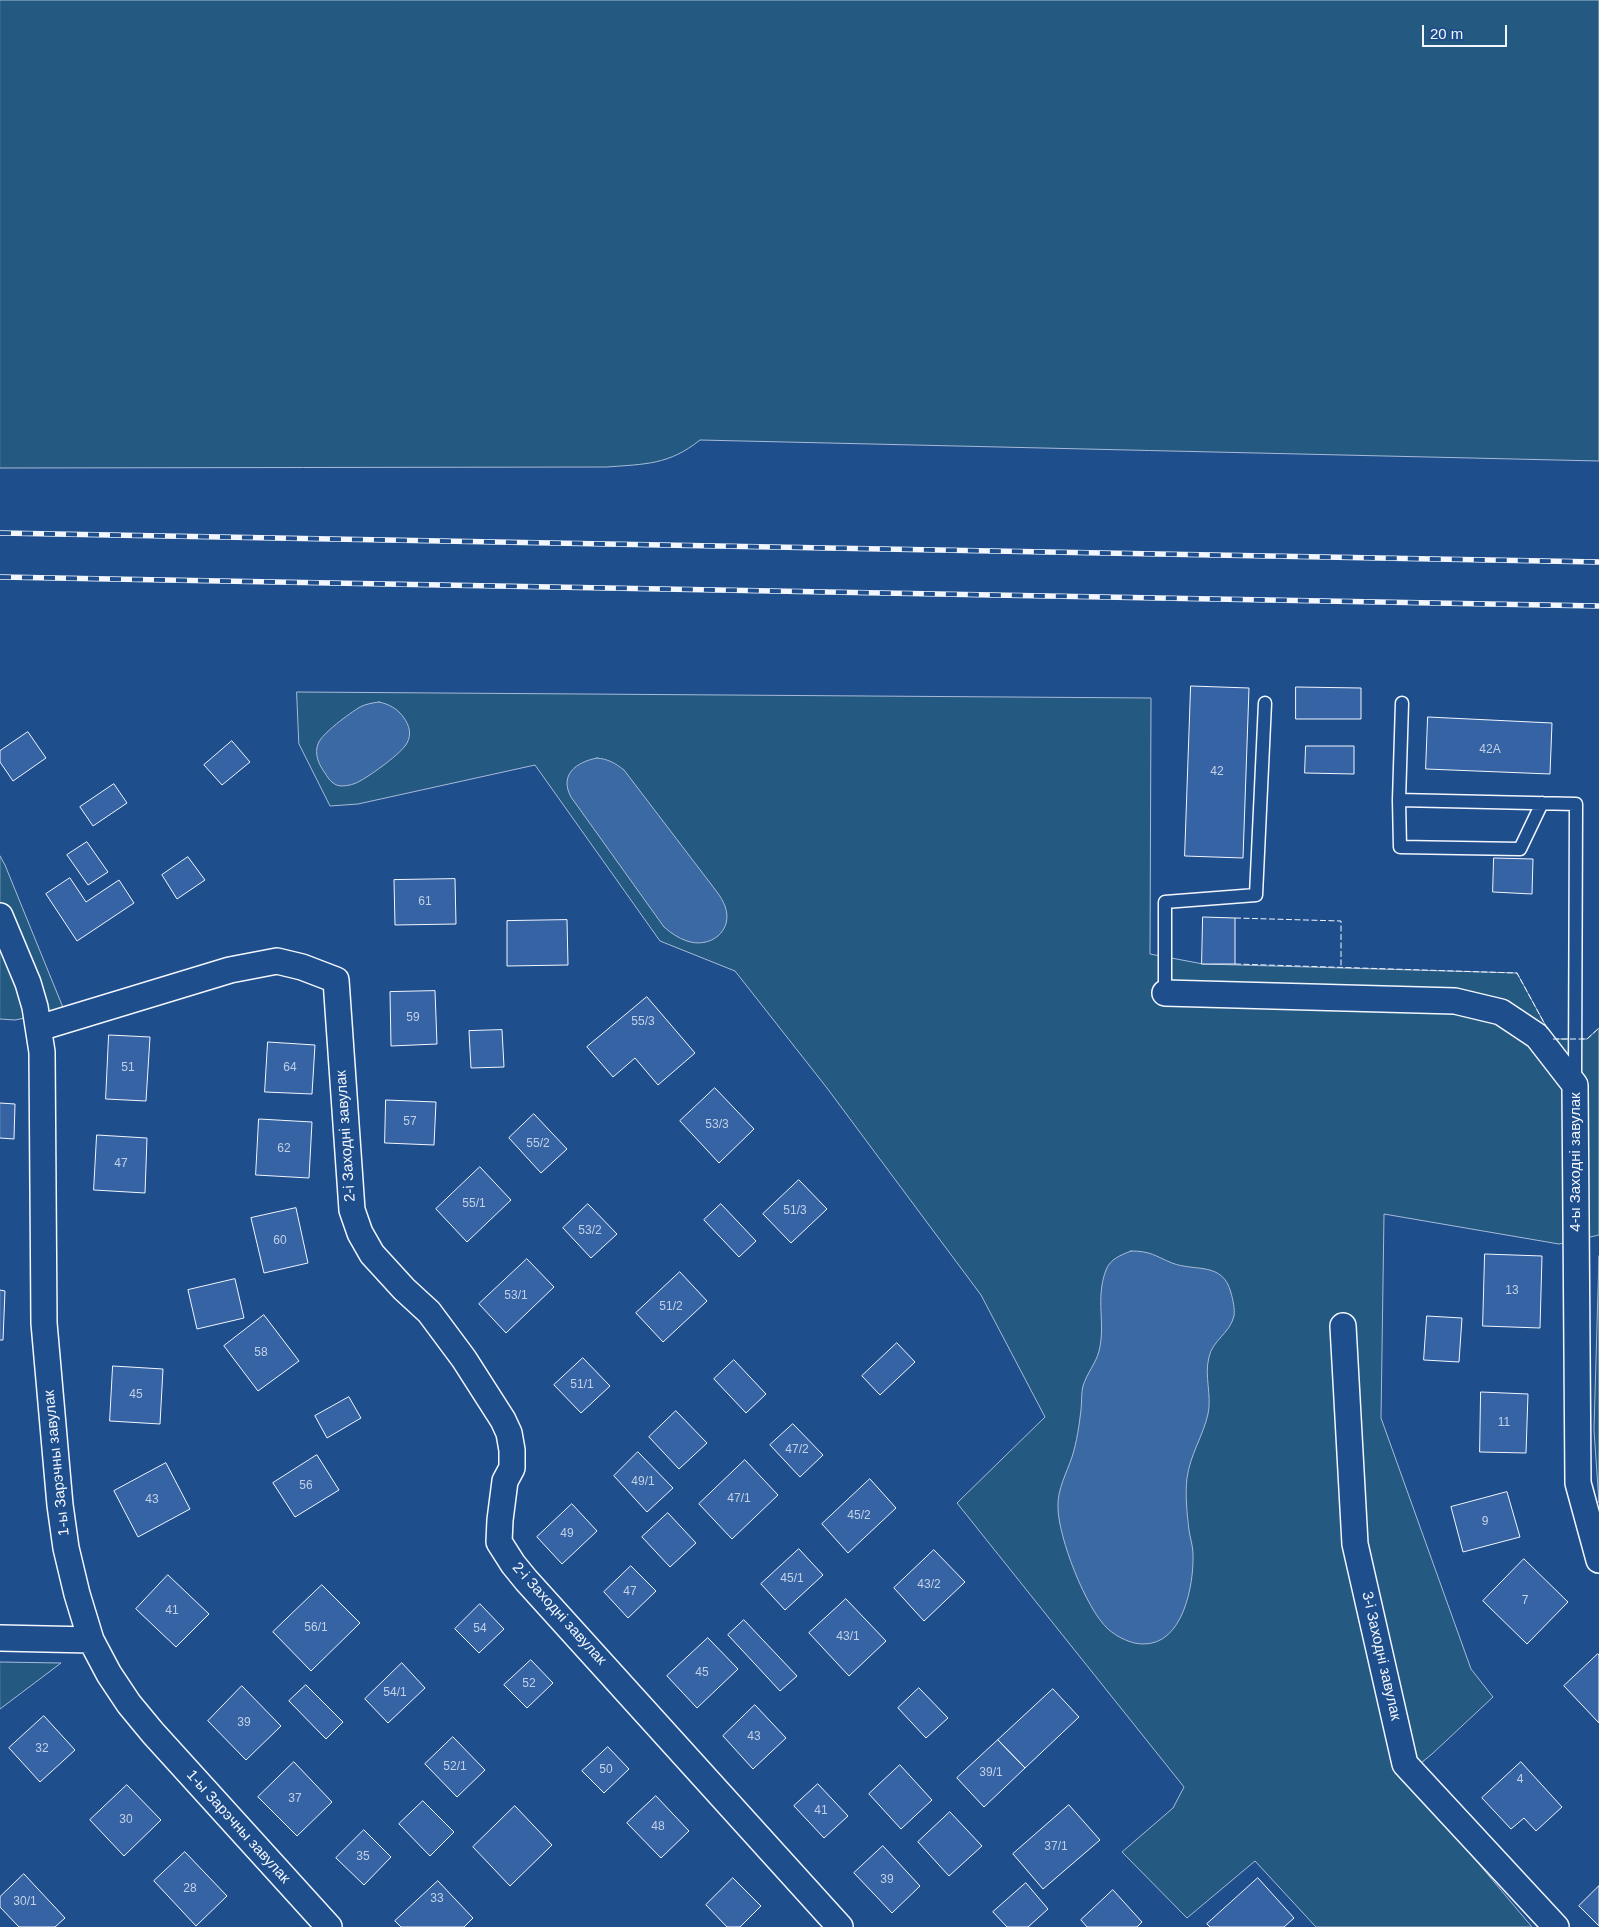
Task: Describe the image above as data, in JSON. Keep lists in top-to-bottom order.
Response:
{
  "streets": {
    "street": [
      "2-і Заходні завулак",
      "4-ы Заходні завулак",
      "1-ы Зарэчны завулак",
      "3-і Заходні завулак"
    ]
  },
  "crossings": [
    ["2-і Заходні завулак", "1-ы Зарэчны завулак"]
  ],
  "house_numbers": [
    "42А",
    "42",
    "61",
    "59",
    "55/3",
    "51",
    "64",
    "57",
    "53/3",
    "55/2",
    "62",
    "47",
    "55/1",
    "51/3",
    "53/2",
    "60",
    "13",
    "53/1",
    "51/2",
    "58",
    "51/1",
    "45",
    "11",
    "47/2",
    "49/1",
    "56",
    "47/1",
    "43",
    "45/2",
    "9",
    "49",
    "45/1",
    "43/2",
    "47",
    "7",
    "41",
    "56/1",
    "54",
    "43/1",
    "45",
    "52",
    "54/1",
    "39",
    "43",
    "32",
    "52/1",
    "50",
    "39/1",
    "4",
    "37",
    "41",
    "30",
    "48",
    "37/1",
    "35",
    "39",
    "28",
    "33",
    "30/1"
  ],
  "scale_bar": "20 m"
}
